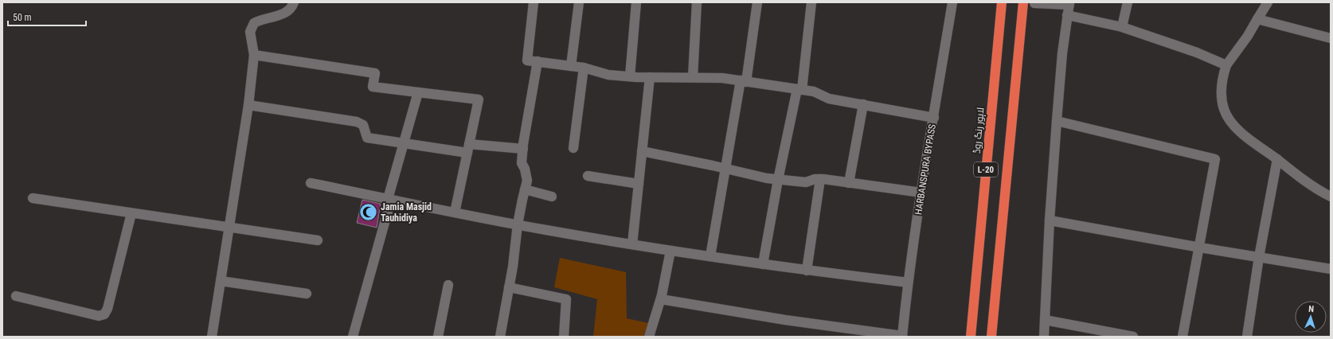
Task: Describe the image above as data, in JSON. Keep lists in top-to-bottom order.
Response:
{
  "streets": {
    "highway": ["لاہور رنگ روڈ", "L-20"],
    "street": ["HARBANSPURA BYPASS"]
  },
  "places": {
    "mosque": ["Jamia Masjid Tauhidiya"]
  },
  "scale_bar": "50 m",
  "north": "top"
}
